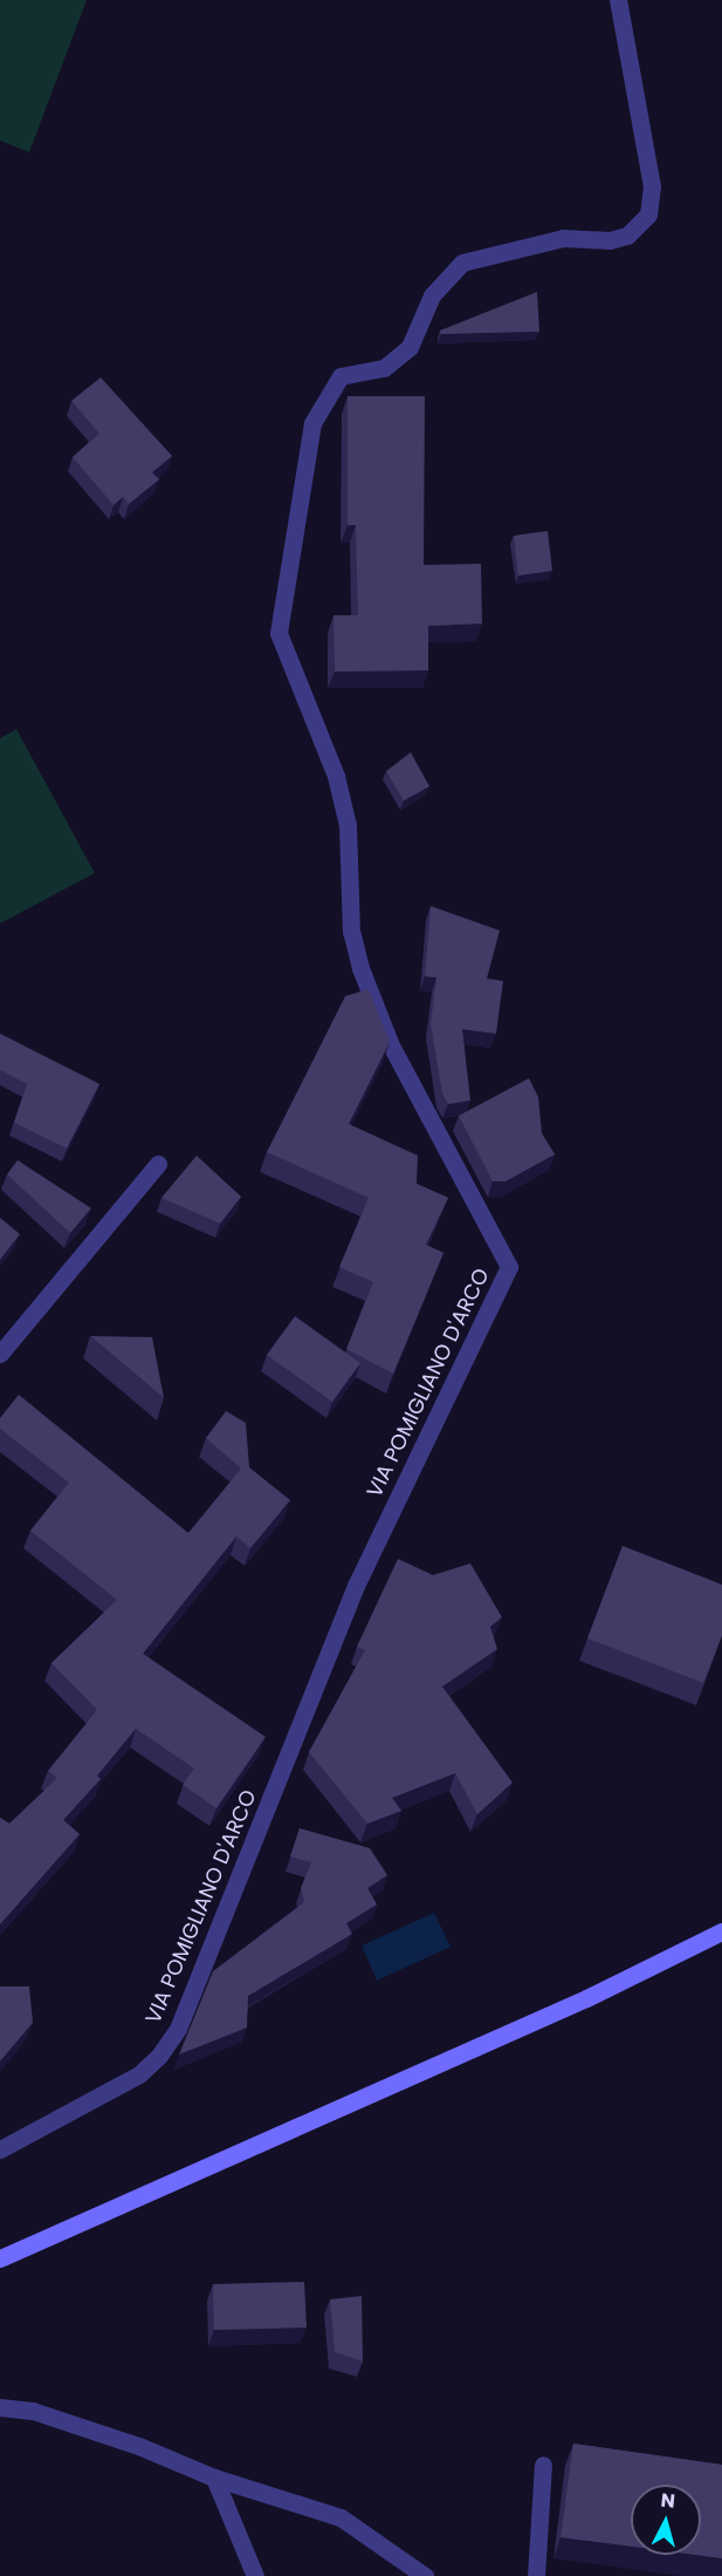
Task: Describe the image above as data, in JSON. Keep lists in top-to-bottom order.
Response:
{
  "streets": {
    "street": ["VIA POMIGLIANO D'ARCO"]
  },
  "north": "top"
}
